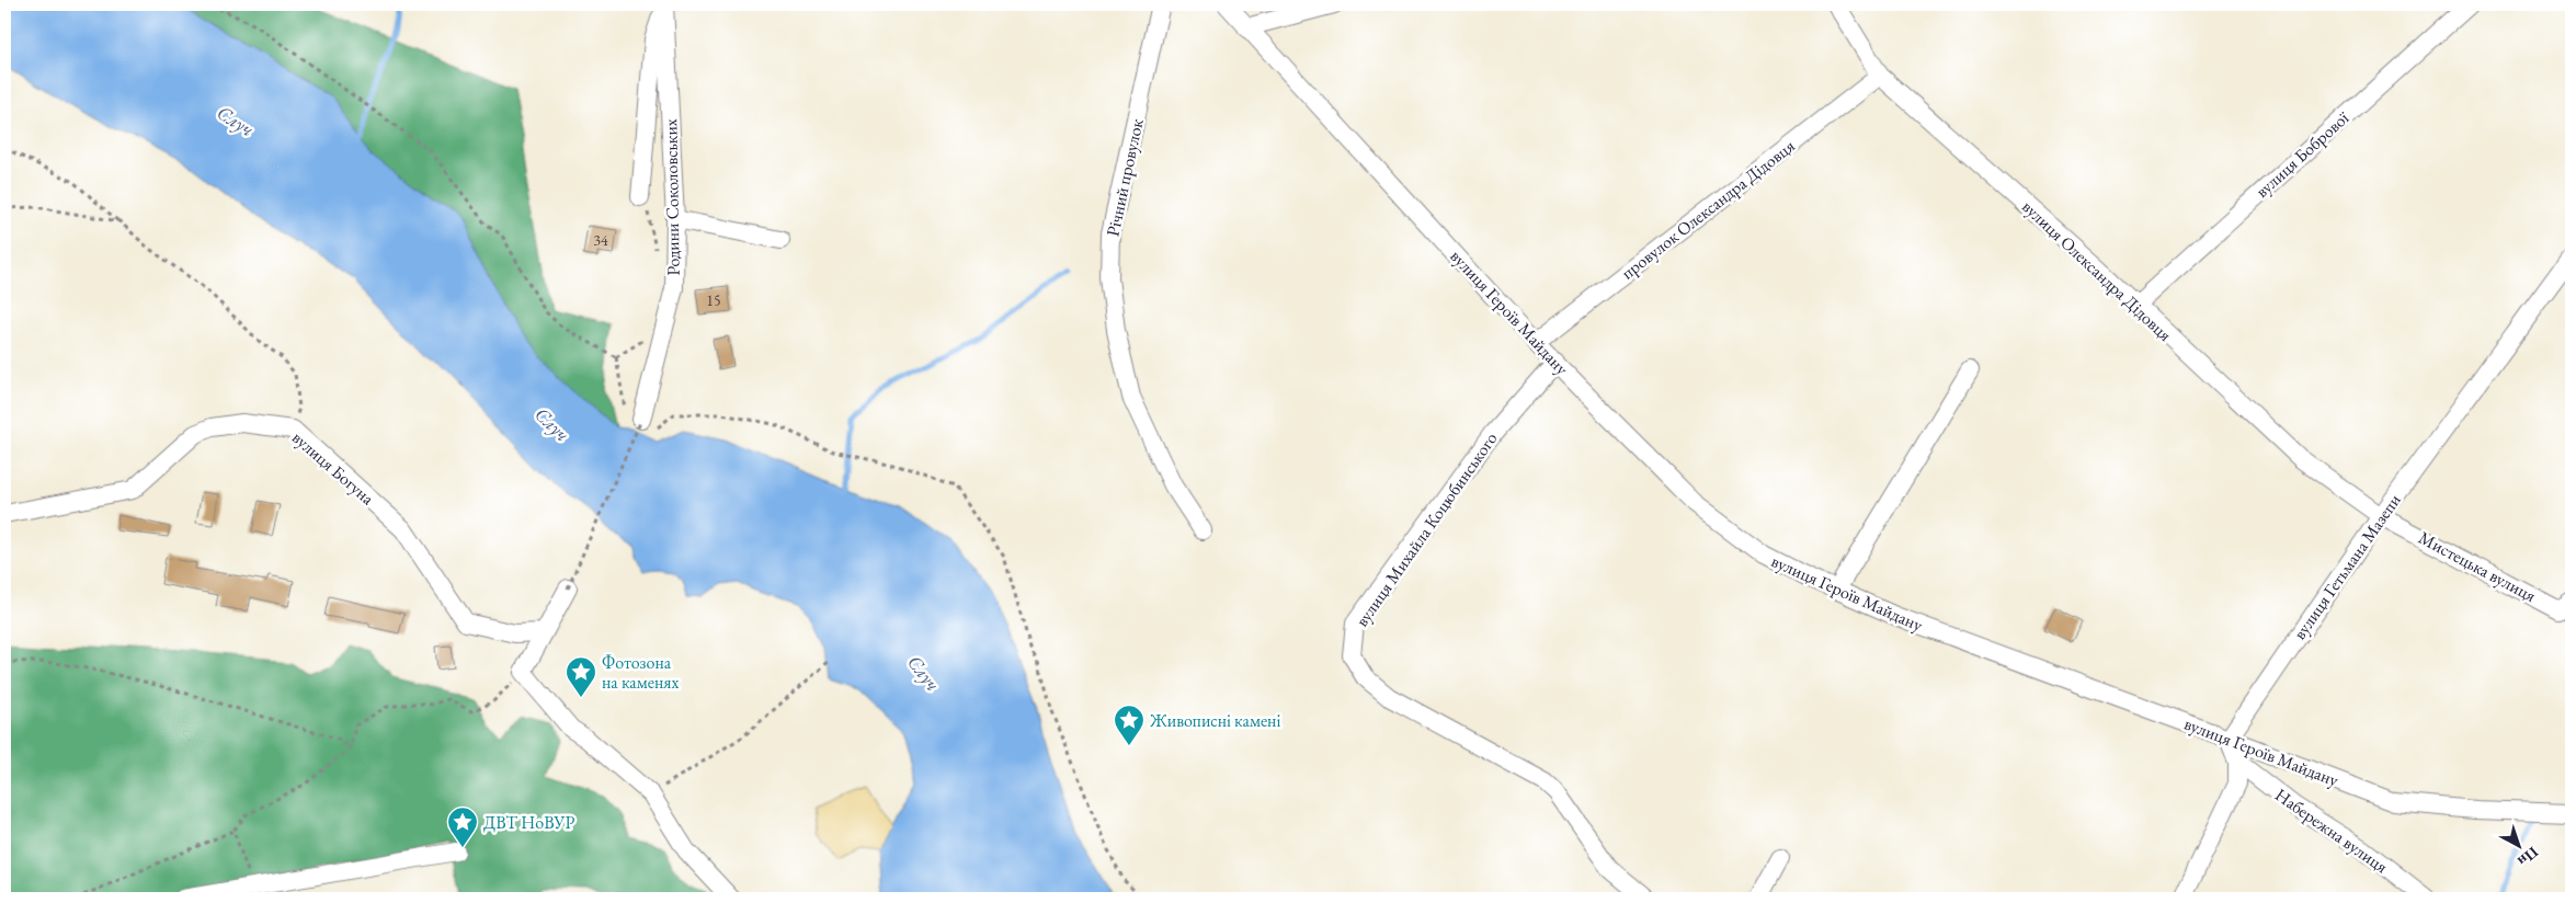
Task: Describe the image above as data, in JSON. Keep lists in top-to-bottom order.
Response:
{
  "streets": {
    "street": [
      "вулиця Бобрової",
      "Річний провулок",
      "Родини Соколовських",
      "провулок Олександра Дідовця",
      "вулиця Олександра Дідовця",
      "вулиця Героїв Майдану",
      "вулиця Богуна",
      "вулиця Михайла Коцюбинського",
      "вулиця Гетьмана Мазепи",
      "Мистецька вулиця",
      "Набережна вулиця"
    ]
  },
  "crossings": [
    ["вулиця Бобрової", "вулиця Олександра Дідовця"],
    ["провулок Олександра Дідовця", "вулиця Олександра Дідовця"],
    ["провулок Олександра Дідовця", "вулиця Героїв Майдану"],
    ["вулиця Олександра Дідовця", "вулиця Гетьмана Мазепи"],
    ["вулиця Олександра Дідовця", "Мистецька вулиця"],
    ["вулиця Героїв Майдану", "вулиця Михайла Коцюбинського"],
    ["вулиця Героїв Майдану", "вулиця Гетьмана Мазепи"],
    ["вулиця Гетьмана Мазепи", "Мистецька вулиця"]
  ],
  "water": ["Случ"],
  "places": {
    "place": ["Фотозона на каменях", "Живописні камені", "ДВТ НоВУР"]
  },
  "house_numbers": ["34", "15"],
  "north": "bottom right"
}
